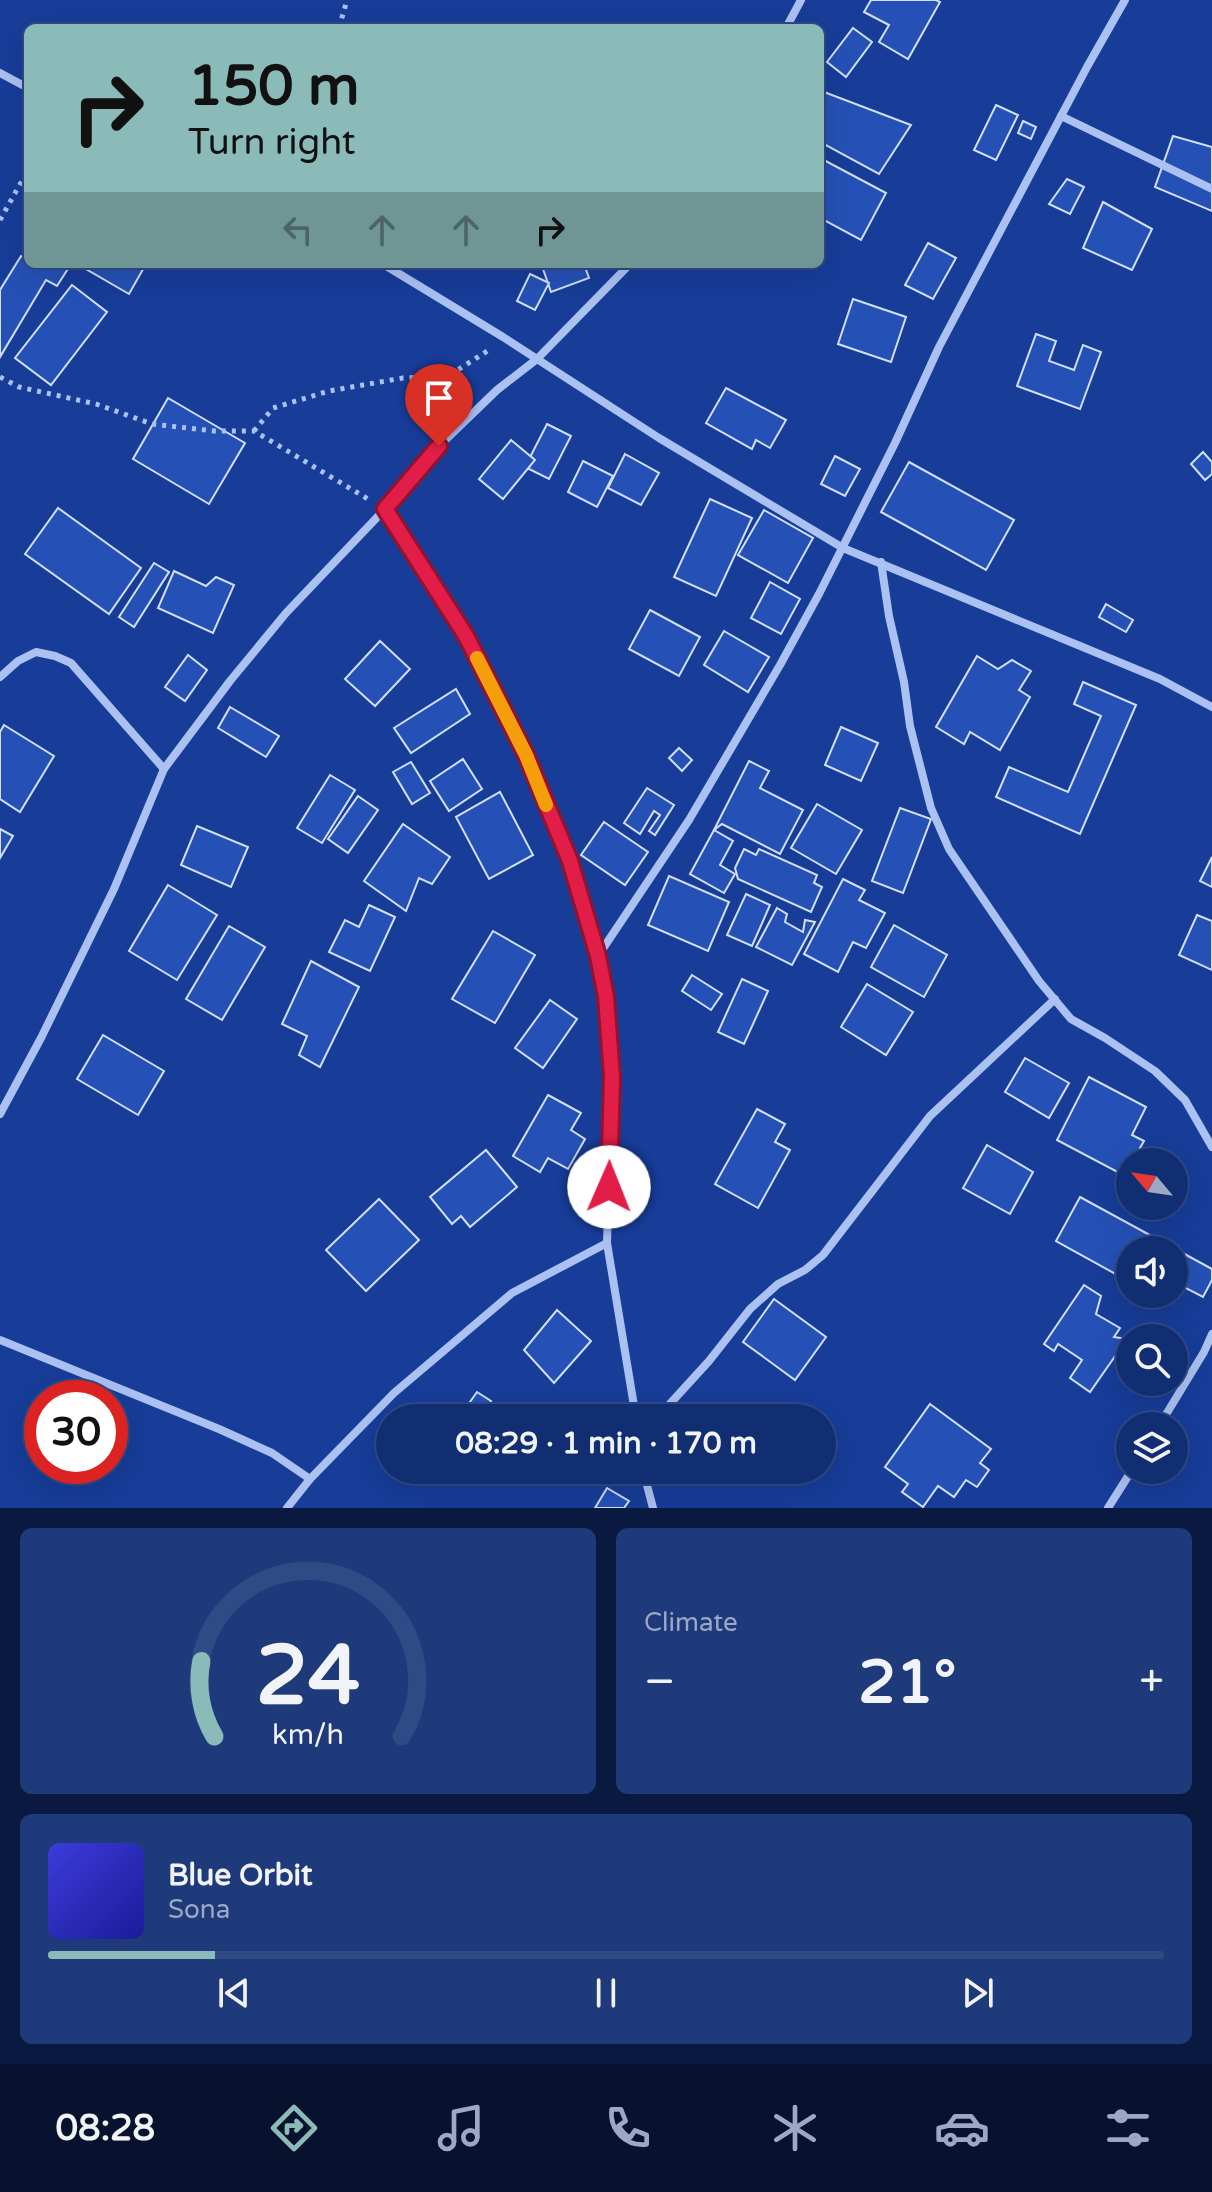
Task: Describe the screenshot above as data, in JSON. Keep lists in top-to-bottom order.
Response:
{
  "north": "top left",
  "page": {
    "turn": ["150 m", "Turn right"],
    "limit": "30",
    "trip": "08:29 · 1 min · 170 m",
    "tile": "Climate",
    "heat": ["−", "21°", "+"],
    "song": ["Blue Orbit", "Sona"],
    "tabs": "08:28",
    "gauge": ["24", "km/h"]
  }
}
